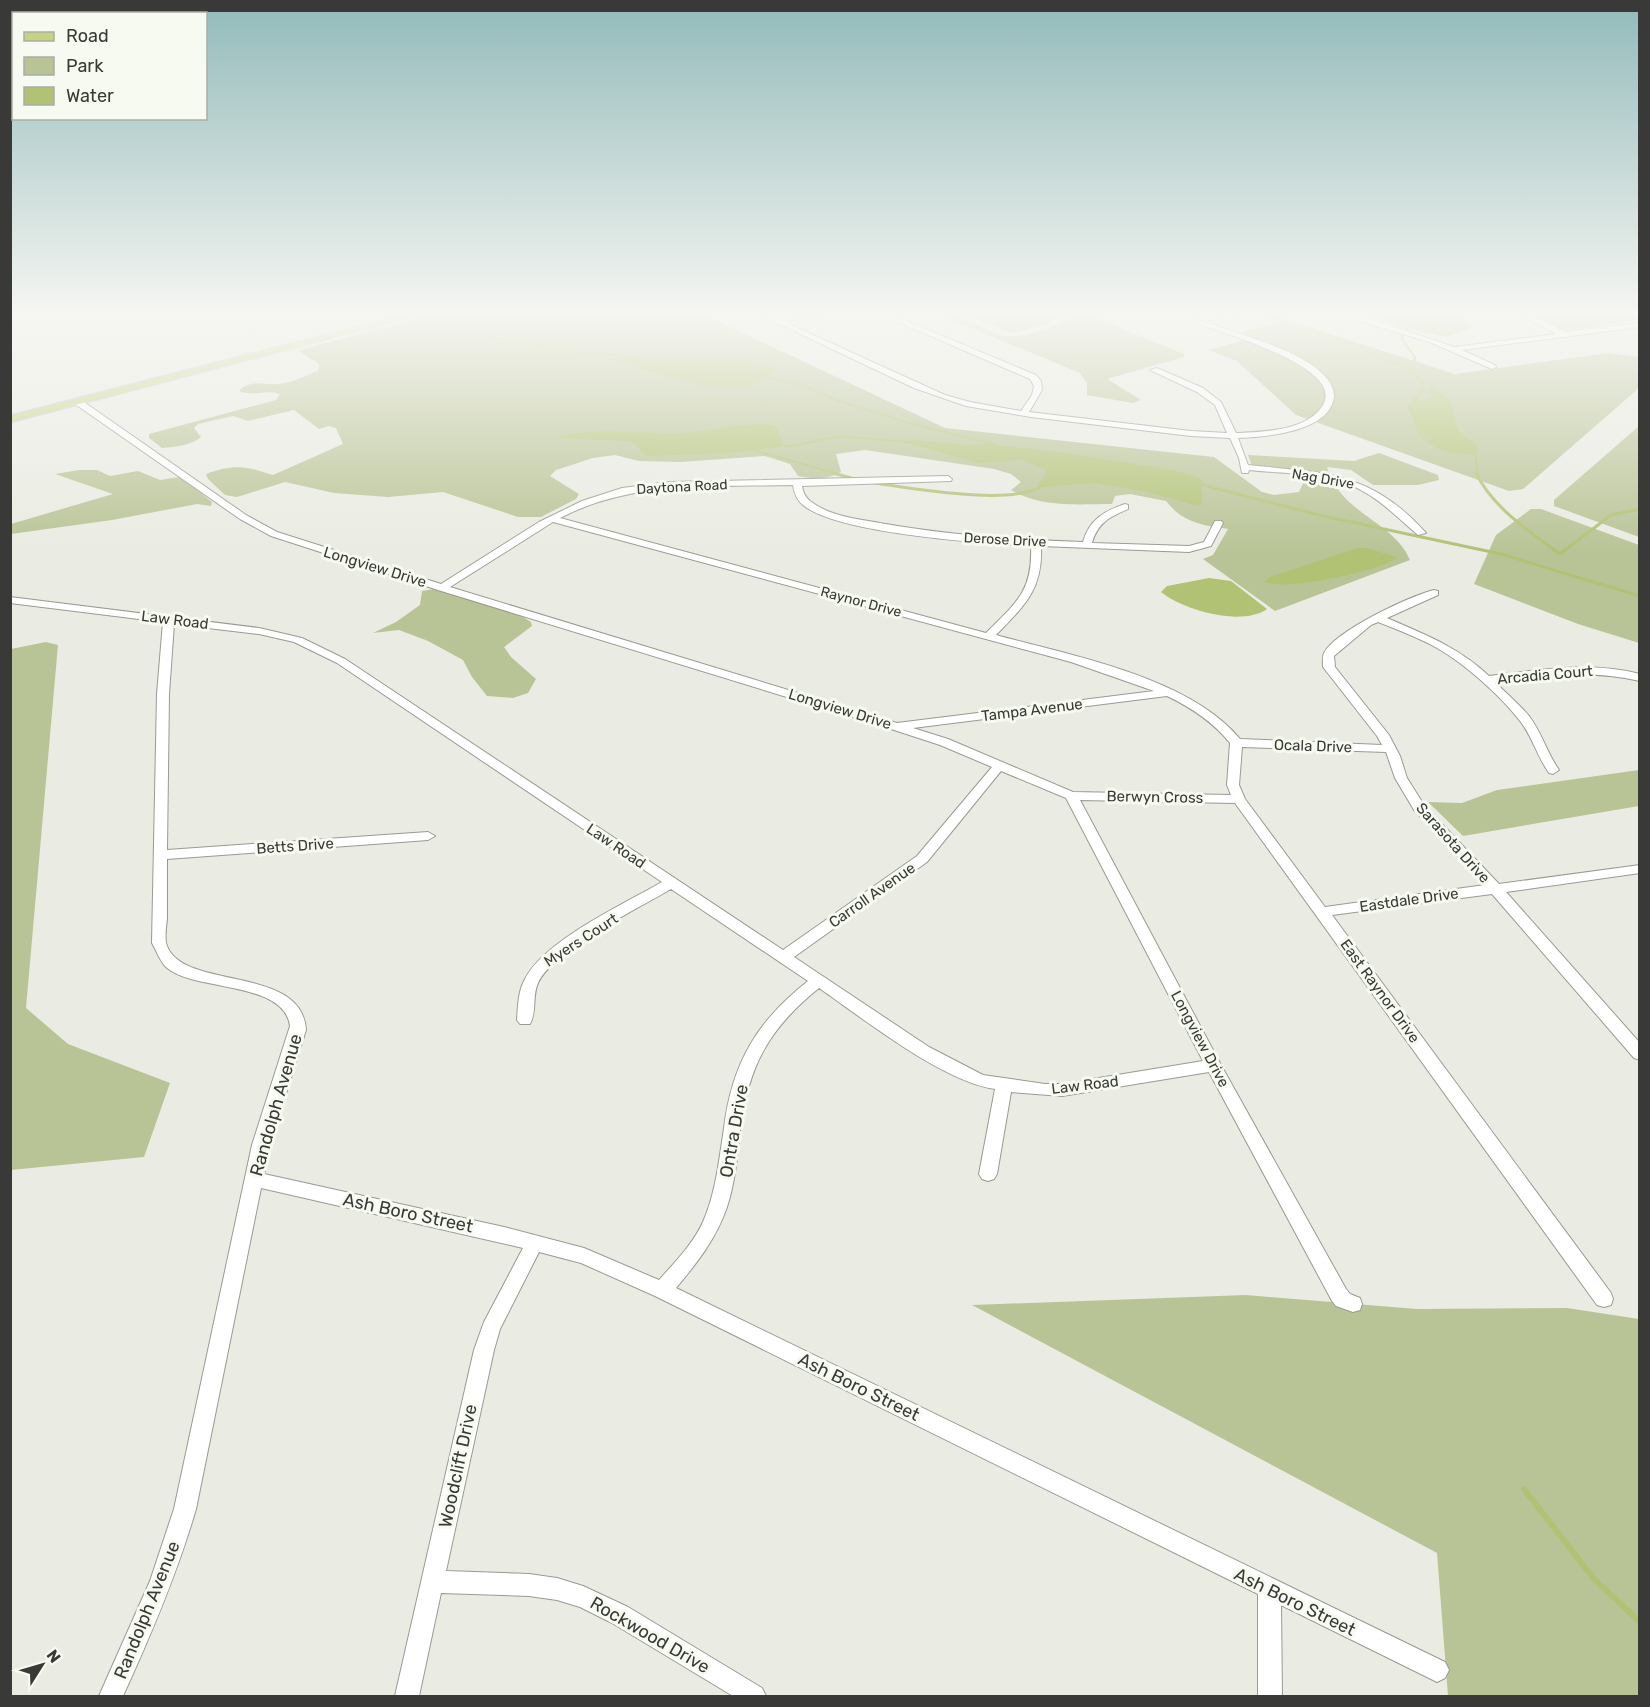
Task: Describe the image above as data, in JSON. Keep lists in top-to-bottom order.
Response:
{
  "streets": {
    "street": [
      "Nag Drive",
      "Daytona Road",
      "Derose Drive",
      "Longview Drive",
      "Raynor Drive",
      "Law Road",
      "Arcadia Court",
      "Tampa Avenue",
      "Ocala Drive",
      "Berwyn Cross",
      "Sarasota Drive",
      "Betts Drive",
      "Carroll Avenue",
      "Eastdale Drive",
      "Myers Court",
      "East Raynor Drive",
      "Randolph Avenue",
      "Ontra Drive",
      "Ash Boro Street",
      "Woodclift Drive",
      "Rockwood Drive"
    ]
  },
  "crossings": [
    ["Daytona Road", "Derose Drive"],
    ["Daytona Road", "Longview Drive"],
    ["Daytona Road", "Raynor Drive"],
    ["Longview Drive", "Law Road"],
    ["Longview Drive", "Tampa Avenue"],
    ["Longview Drive", "Berwyn Cross"],
    ["Longview Drive", "Carroll Avenue"],
    ["Raynor Drive", "Tampa Avenue"],
    ["Law Road", "Carroll Avenue"],
    ["Law Road", "Myers Court"],
    ["Law Road", "Randolph Avenue"],
    ["Law Road", "Ontra Drive"],
    ["Ocala Drive", "Sarasota Drive"],
    ["Ocala Drive", "East Raynor Drive"],
    ["Berwyn Cross", "East Raynor Drive"],
    ["Sarasota Drive", "Eastdale Drive"],
    ["Betts Drive", "Randolph Avenue"],
    ["Eastdale Drive", "East Raynor Drive"],
    ["Randolph Avenue", "Ash Boro Street"],
    ["Ontra Drive", "Ash Boro Street"],
    ["Ash Boro Street", "Woodclift Drive"],
    ["Woodclift Drive", "Rockwood Drive"]
  ],
  "legend": ["Road", "Park", "Water"],
  "north": "top right"
}
